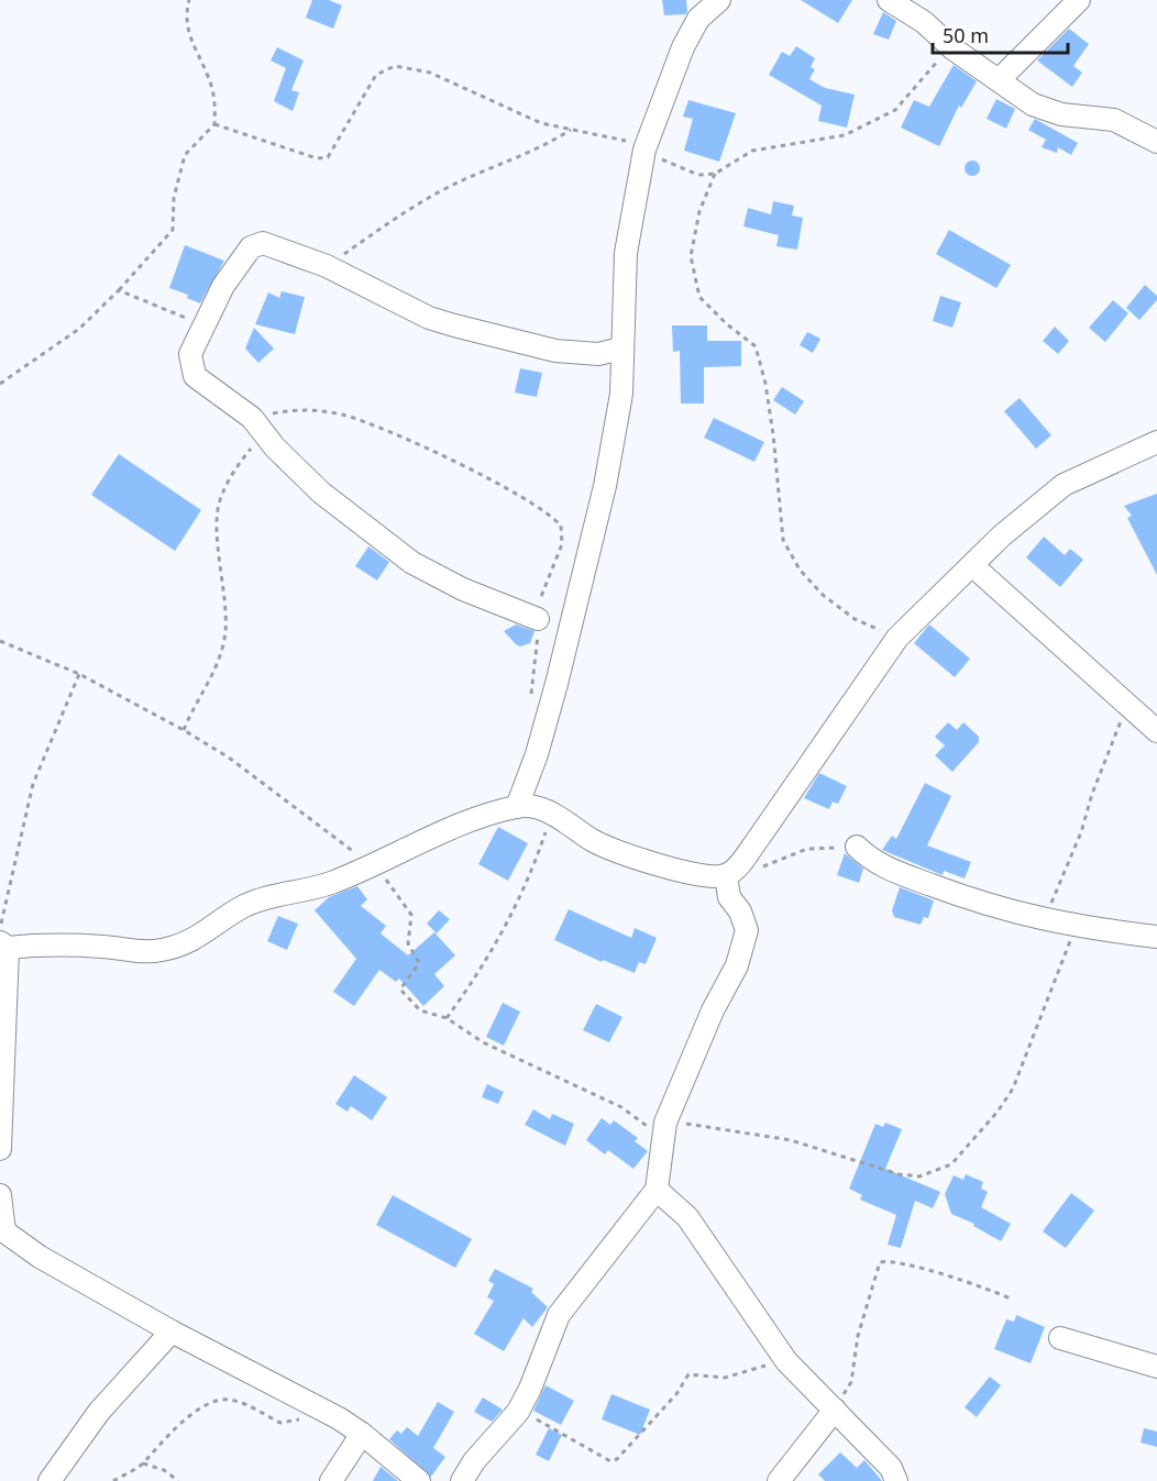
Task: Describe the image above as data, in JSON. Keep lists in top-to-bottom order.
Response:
{
  "scale_bar": "50 m"
}
